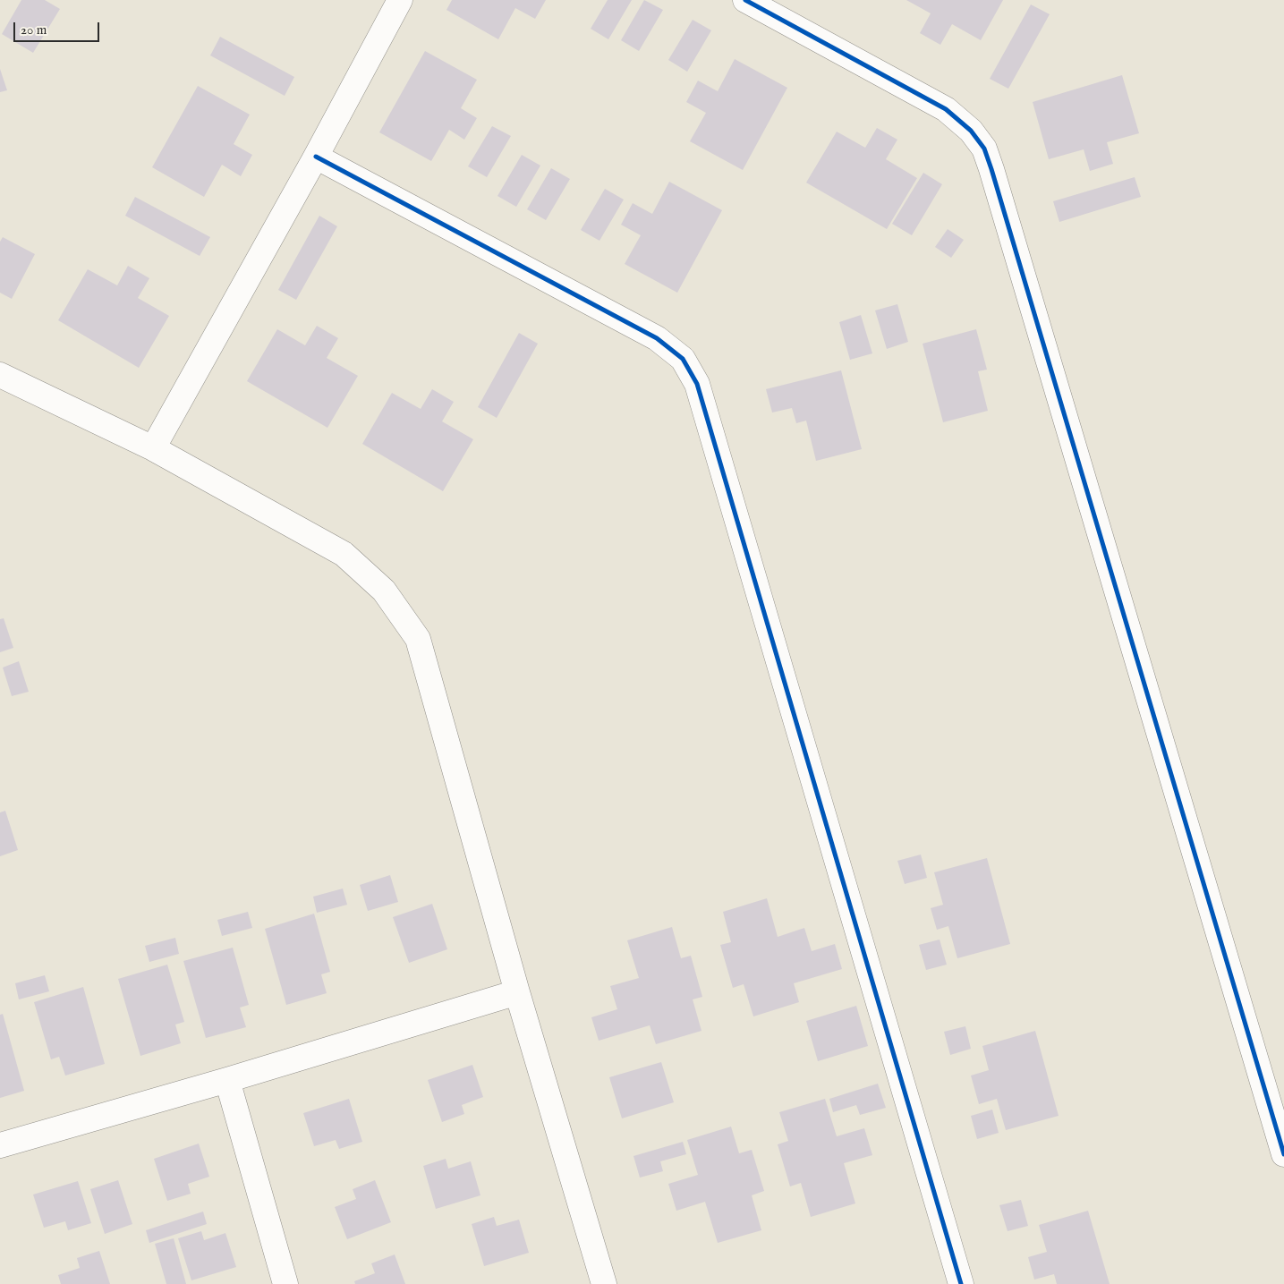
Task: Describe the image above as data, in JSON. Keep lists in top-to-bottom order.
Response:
{
  "scale_bar": "20 m"
}
